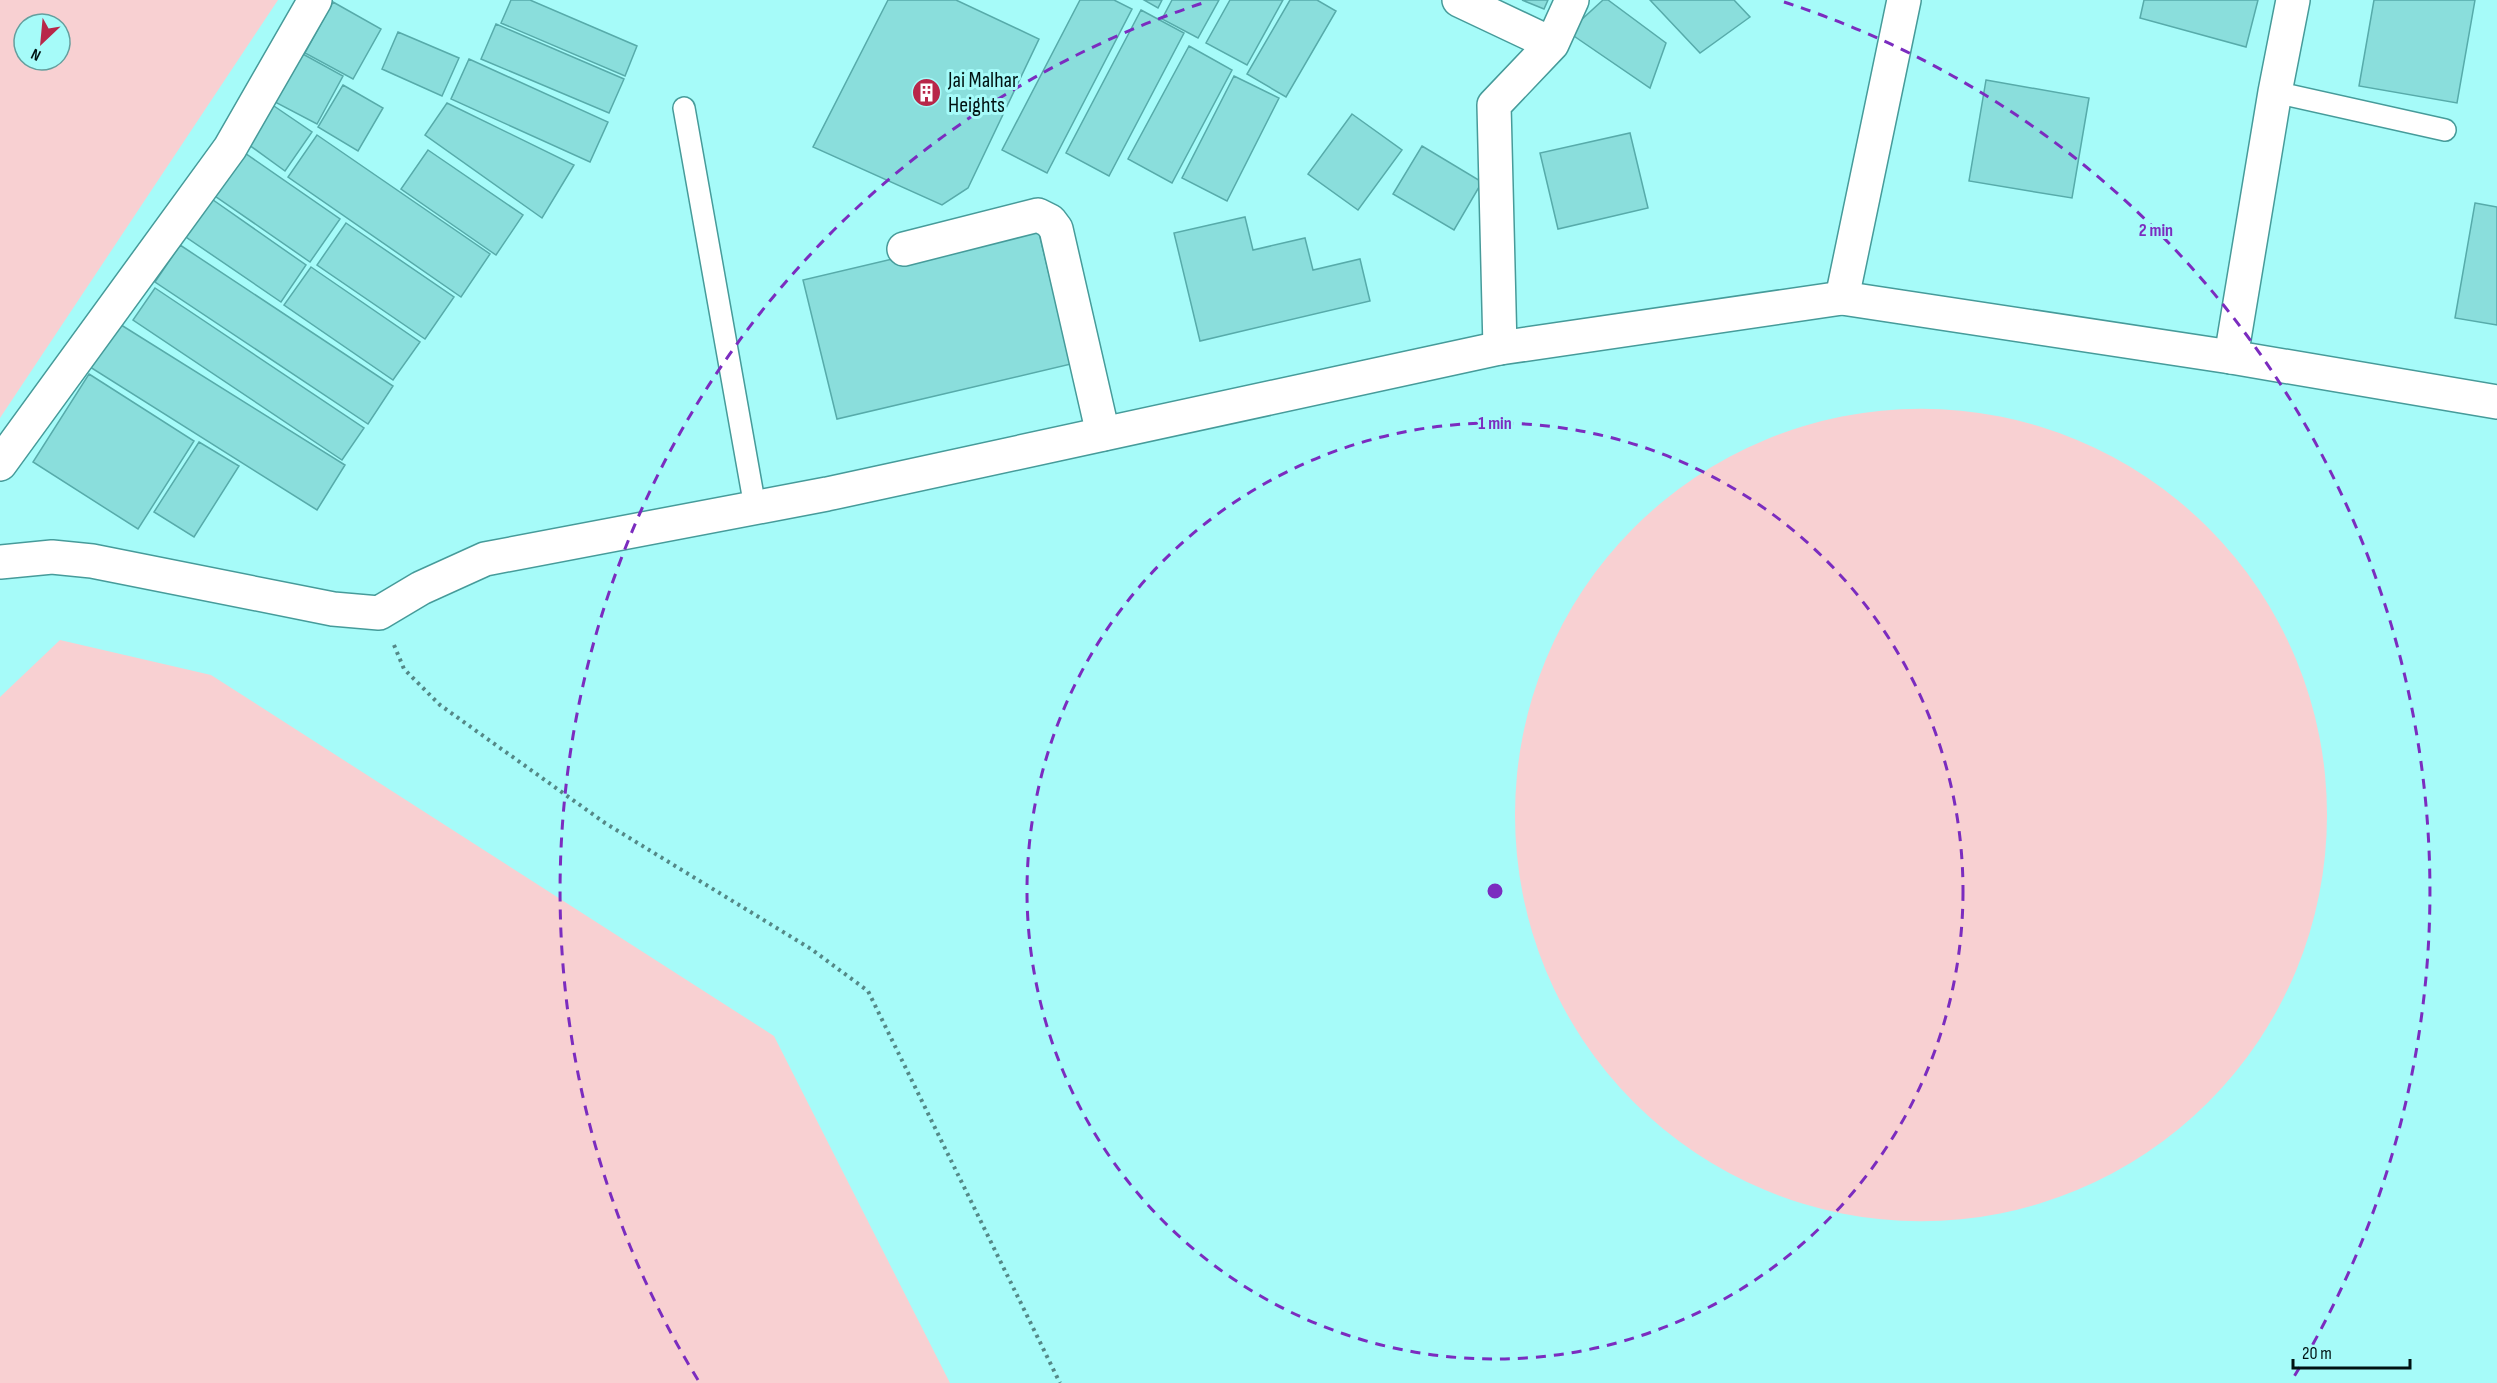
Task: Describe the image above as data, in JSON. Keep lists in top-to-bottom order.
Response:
{
  "places": {
    "building": ["Jai Malhar Heights"]
  },
  "scale_bar": "20 m",
  "north": "bottom left",
  "rings": ["2 min", "1 min"]
}
